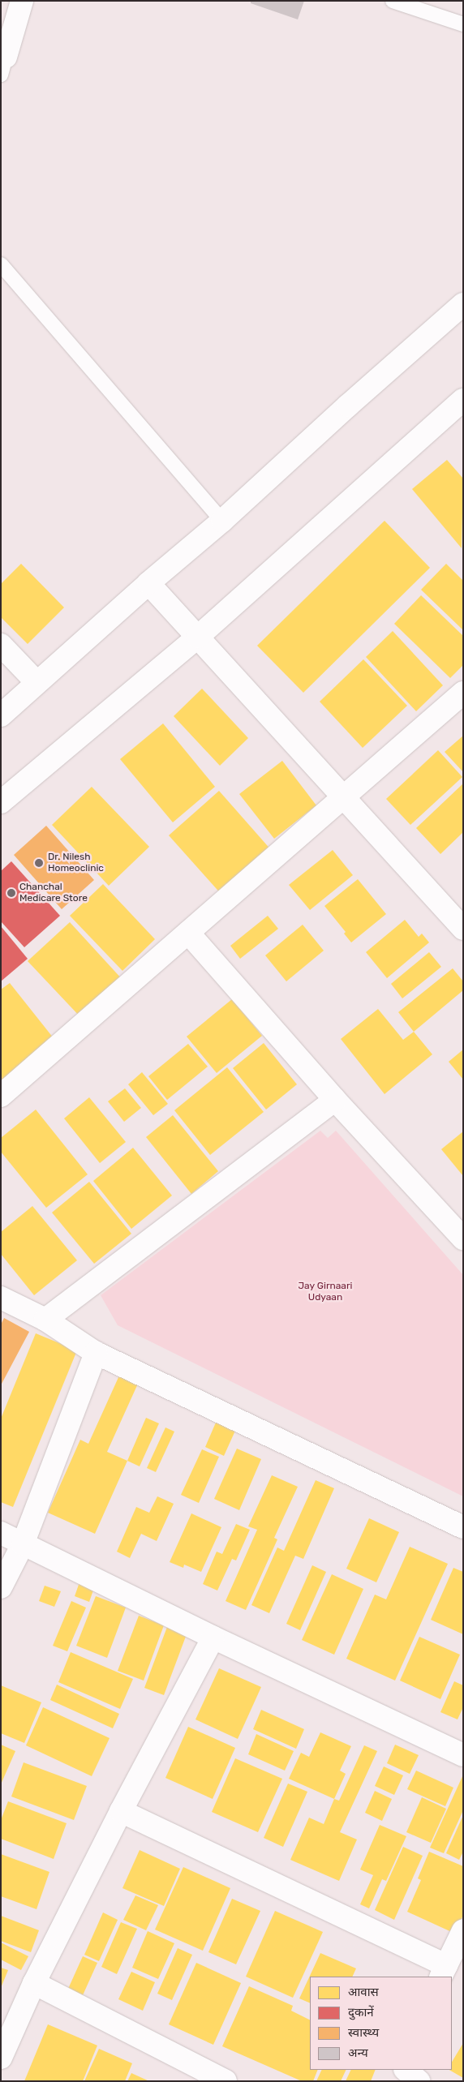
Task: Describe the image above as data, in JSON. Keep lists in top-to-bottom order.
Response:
{
  "parks": ["Jay Girnaari Udyaan"],
  "places": ["Dr. Nilesh Homeoclinic", "Chanchal Medicare Store"],
  "legend": [
    "आवास",
    "दुकानें",
    "स्वास्थ्य",
    "अन्य"
  ]
}
